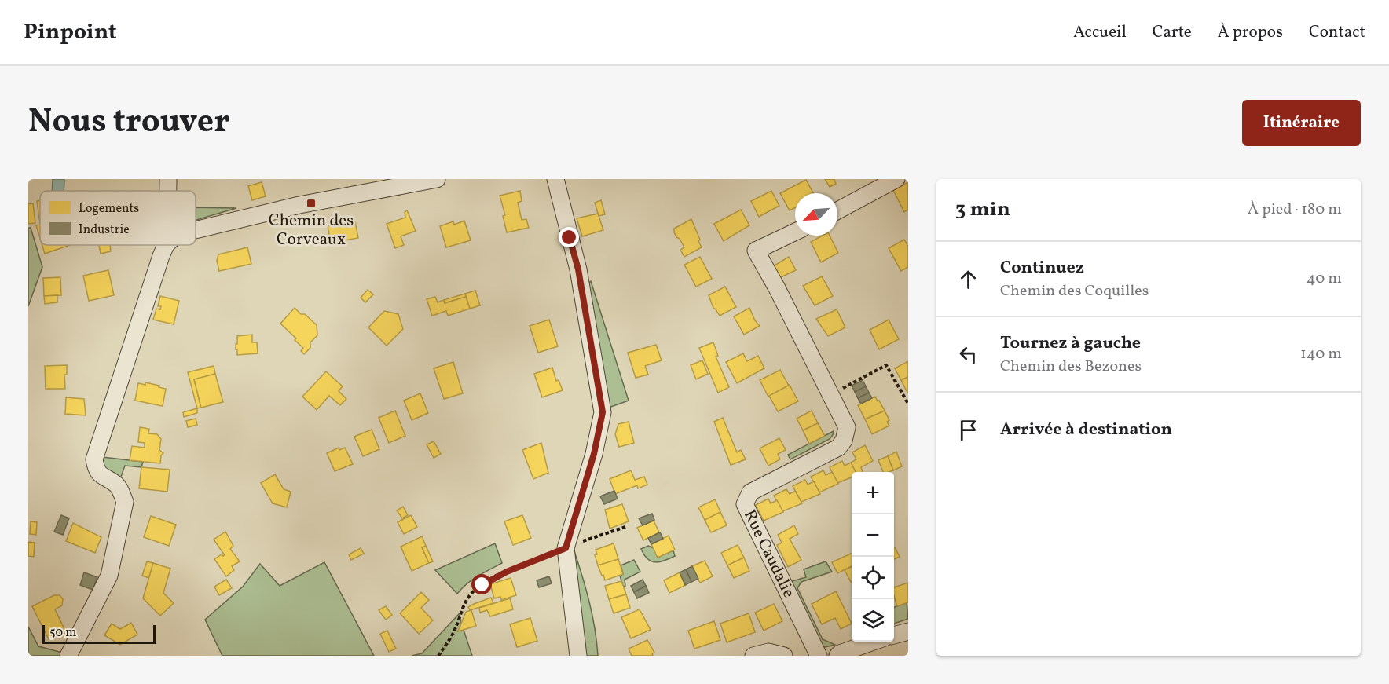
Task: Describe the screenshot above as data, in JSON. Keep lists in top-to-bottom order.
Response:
{
  "streets": {
    "street": ["Rue Caudalie"]
  },
  "places": {
    "transit": ["Chemin des Corveaux"]
  },
  "legend": ["Logements", "Industrie"],
  "scale_bar": "50 m",
  "north": "bottom left",
  "page": {
    "header": "Pinpoint",
    "nav": [
      "Accueil",
      "Carte",
      "À propos",
      "Contact"
    ],
    "title": "Nous trouver",
    "buttons": "Itinéraire",
    "heading": ["3 min", "À pied · 180 m"],
    "list": [
      ["Continuez", "Chemin des Coquilles", "40 m"],
      ["Tournez à gauche", "Chemin des Bezones", "140 m"],
      "Arrivée à destination"
    ],
    "map_buttons": ["+", "−"],
    "scale": "50 m"
  }
}
